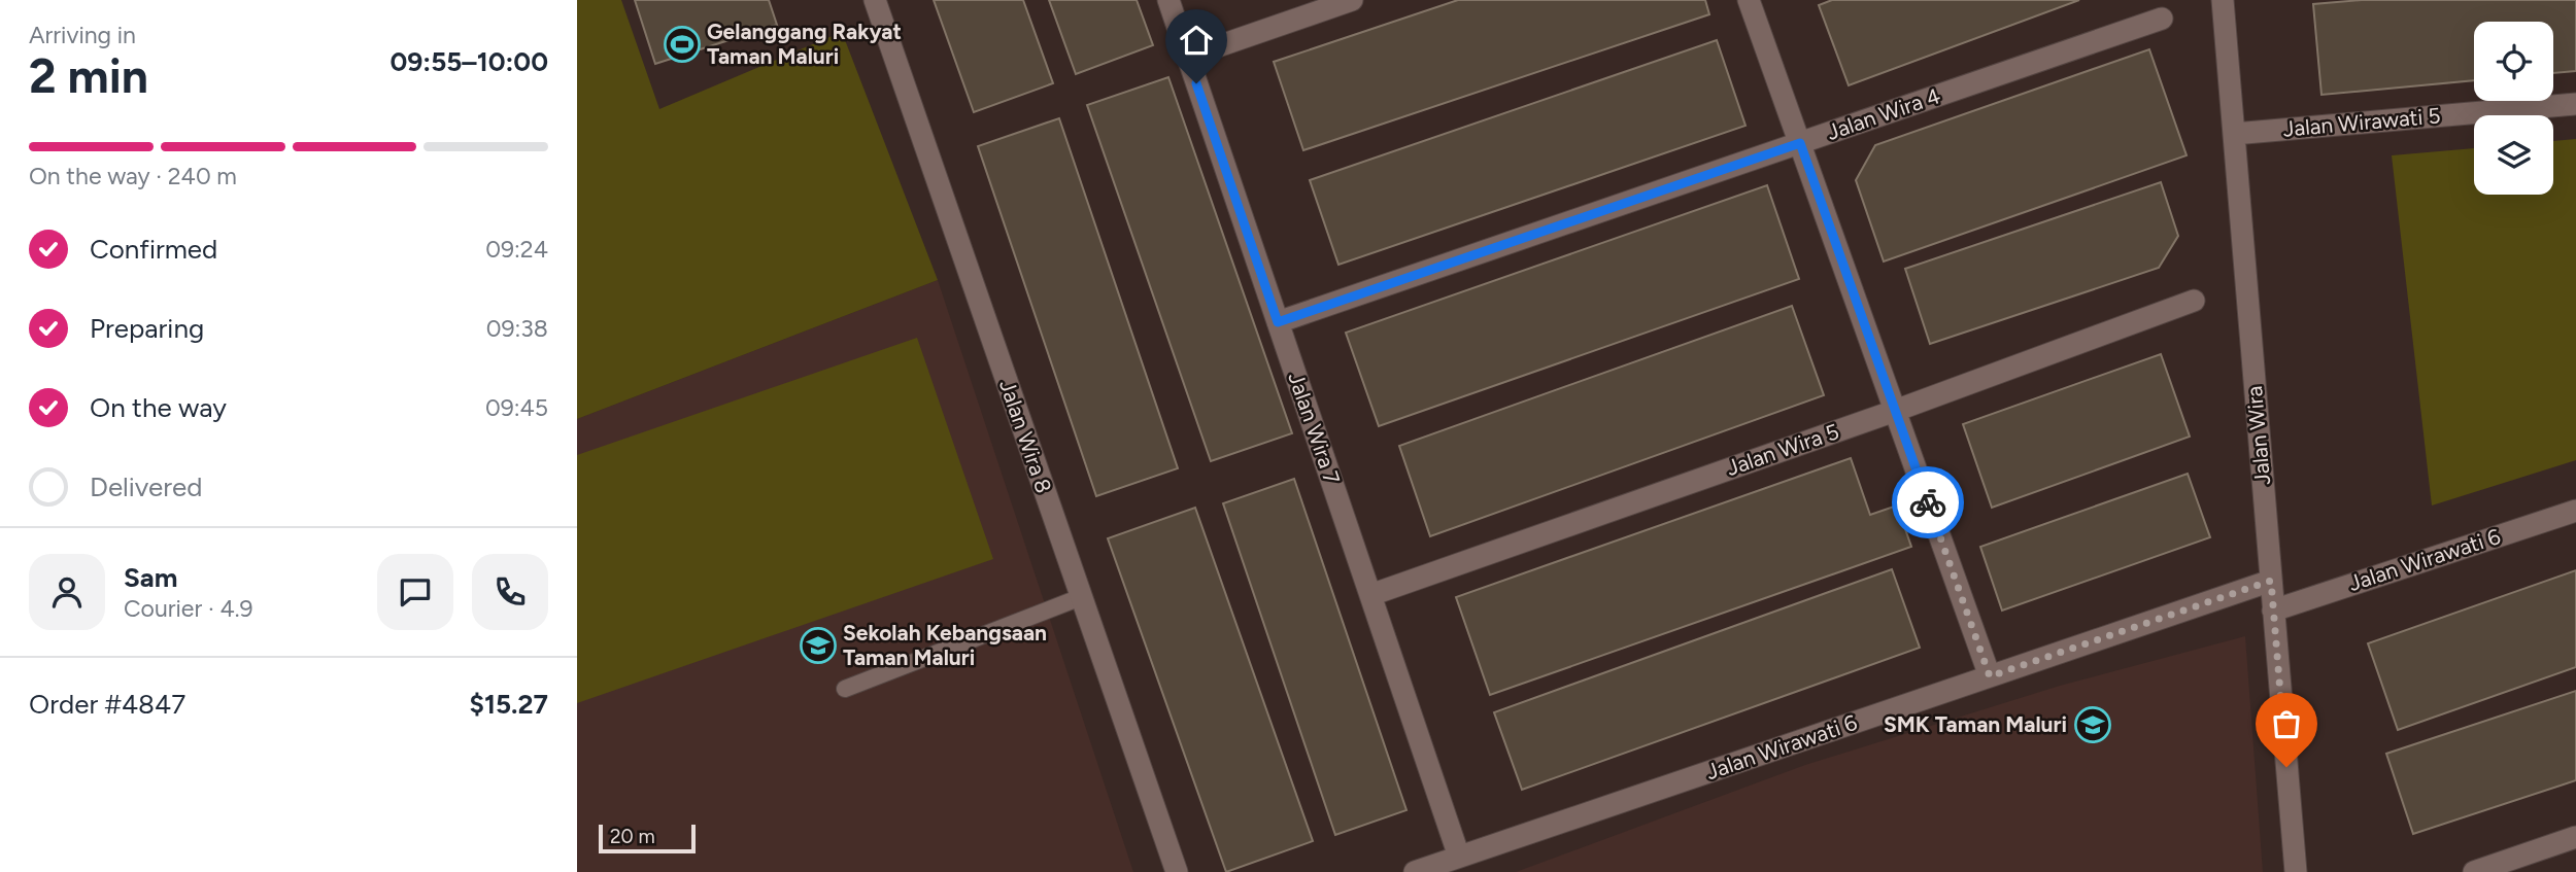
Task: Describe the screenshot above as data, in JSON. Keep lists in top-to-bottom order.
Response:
{
  "streets": {
    "street": [
      "Jalan Wira 4",
      "Jalan Wirawati 5",
      "Jalan Wira 7",
      "Jalan Wira",
      "Jalan Wira 8",
      "Jalan Wira 5",
      "Jalan Wirawati 6"
    ]
  },
  "crossings": [
    ["Jalan Wira 4", "Jalan Wira 7"],
    ["Jalan Wirawati 5", "Jalan Wira"],
    ["Jalan Wira 7", "Jalan Wira 5"],
    ["Jalan Wira 7", "Jalan Wirawati 6"],
    ["Jalan Wira", "Jalan Wirawati 6"]
  ],
  "places": {
    "sports": ["Gelanggang Rakyat Taman Maluri"],
    "school or university": ["Sekolah Kebangsaan Taman Maluri", "SMK Taman Maluri"]
  },
  "scale_bar": "20 m",
  "page": {
    "heading": ["2 min", "Arriving in", "09:55–10:00"],
    "panel": [
      "Sam",
      "Courier · 4.9",
      "Order #4847",
      "$15.27"
    ],
    "bar": "On the way · 240 m",
    "list": [
      ["Confirmed", "09:24"],
      ["Preparing", "09:38"],
      ["On the way", "09:45"],
      "Delivered"
    ],
    "scale": "20 m"
  }
}
